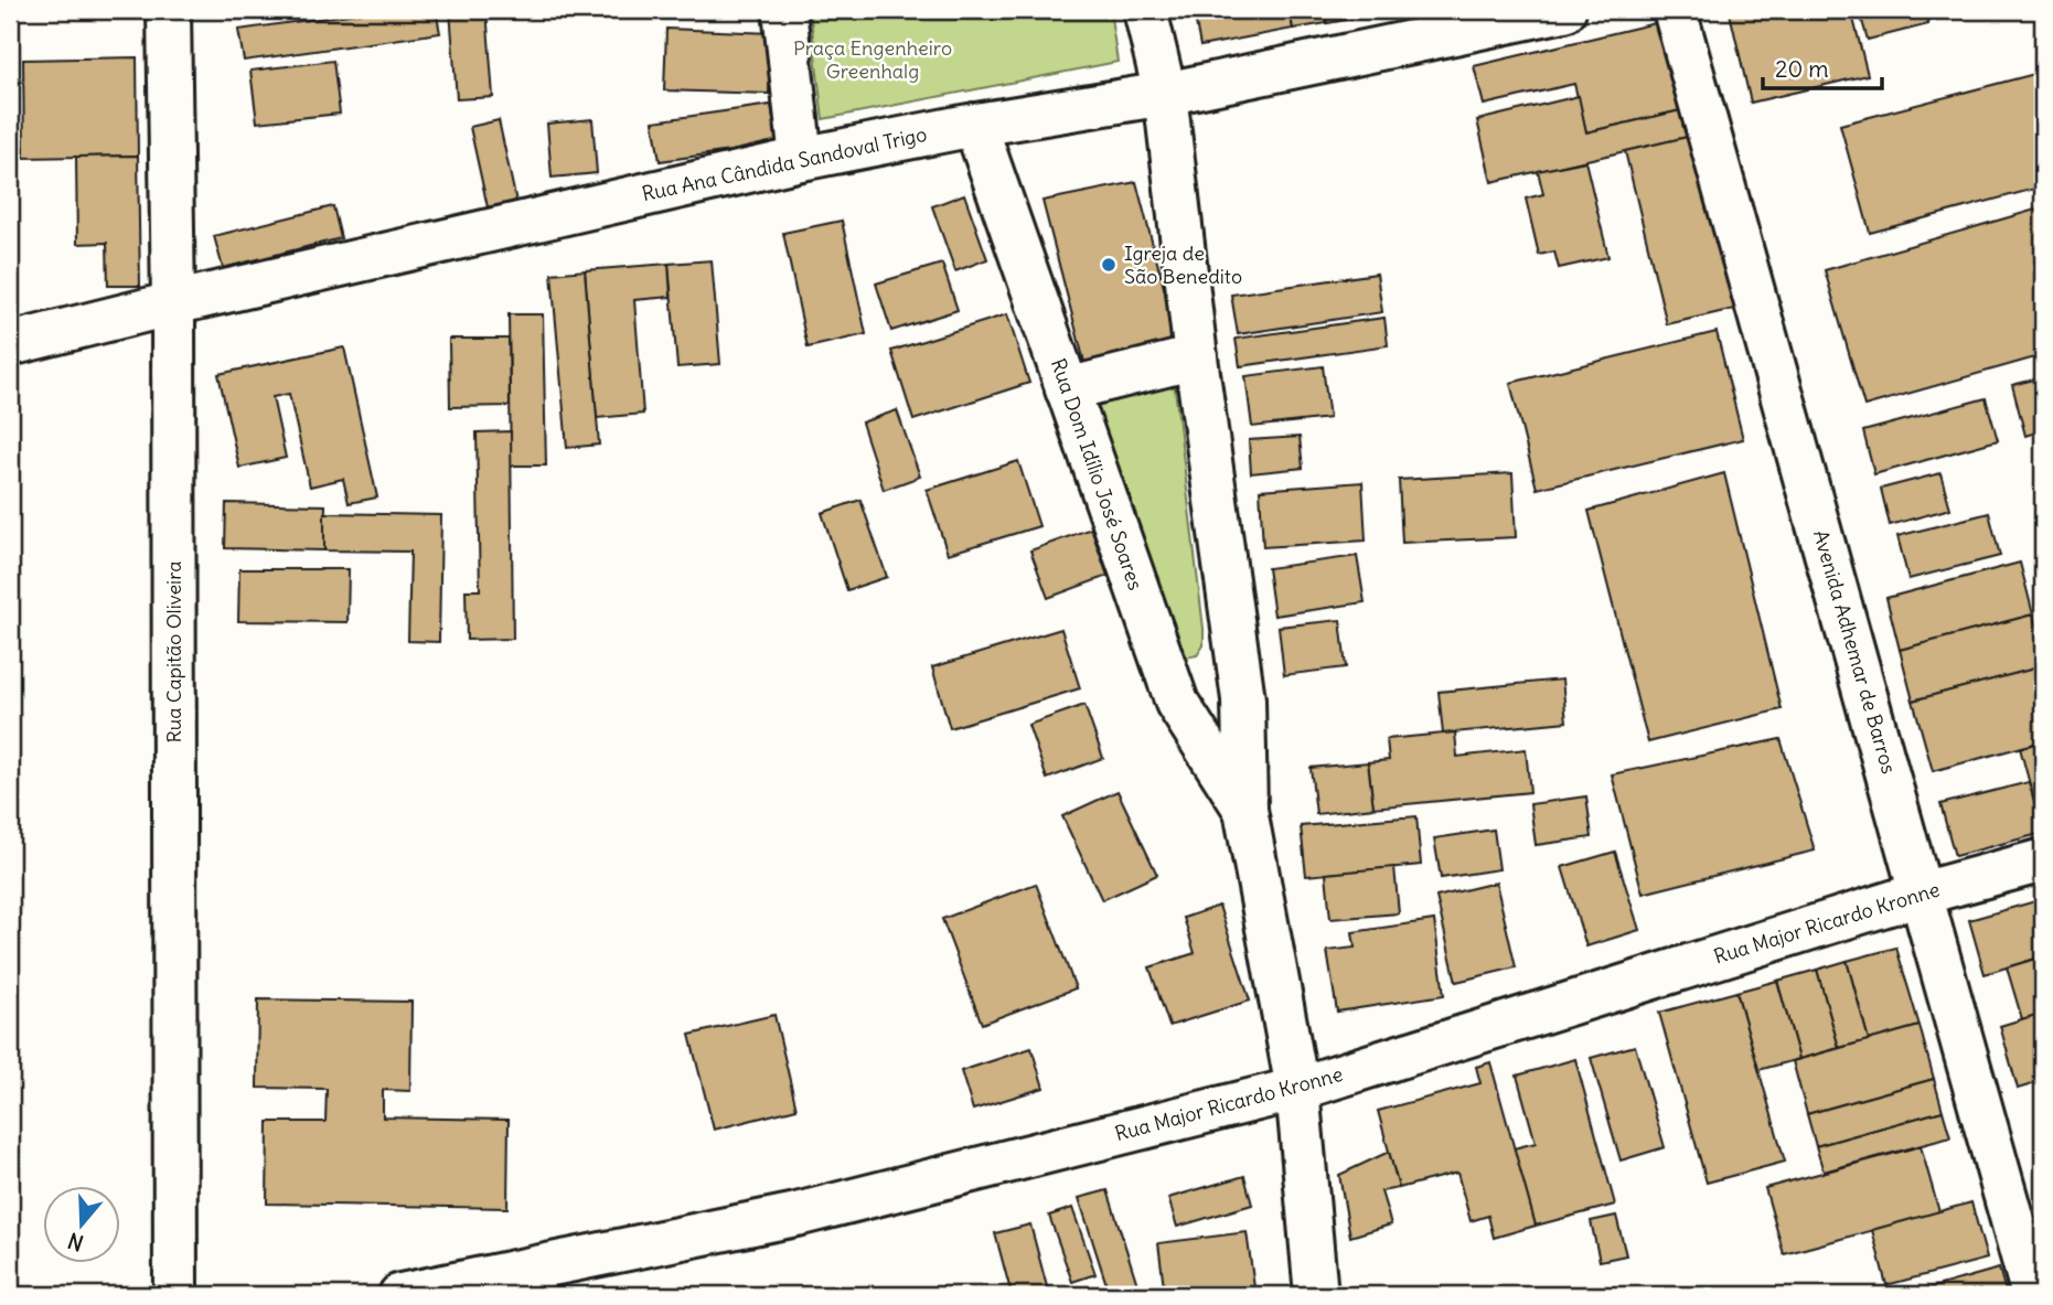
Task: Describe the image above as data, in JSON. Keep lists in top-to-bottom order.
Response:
{
  "streets": {
    "street": [
      "Rua Ana Cândida Sandoval Trigo",
      "Rua Dom Idílio José Soares",
      "Rua Capitão Oliveira",
      "Avenida Adhemar de Barros",
      "Rua Major Ricardo Kronne"
    ]
  },
  "crossings": [
    ["Rua Ana Cândida Sandoval Trigo", "Rua Dom Idílio José Soares"],
    ["Rua Ana Cândida Sandoval Trigo", "Rua Capitão Oliveira"],
    ["Rua Dom Idílio José Soares", "Rua Major Ricardo Kronne"],
    ["Avenida Adhemar de Barros", "Rua Major Ricardo Kronne"]
  ],
  "parks": ["Praça Engenheiro Greenhalg"],
  "places": ["Igreja de São Benedito"],
  "scale_bar": "20 m",
  "north": "bottom"
}
